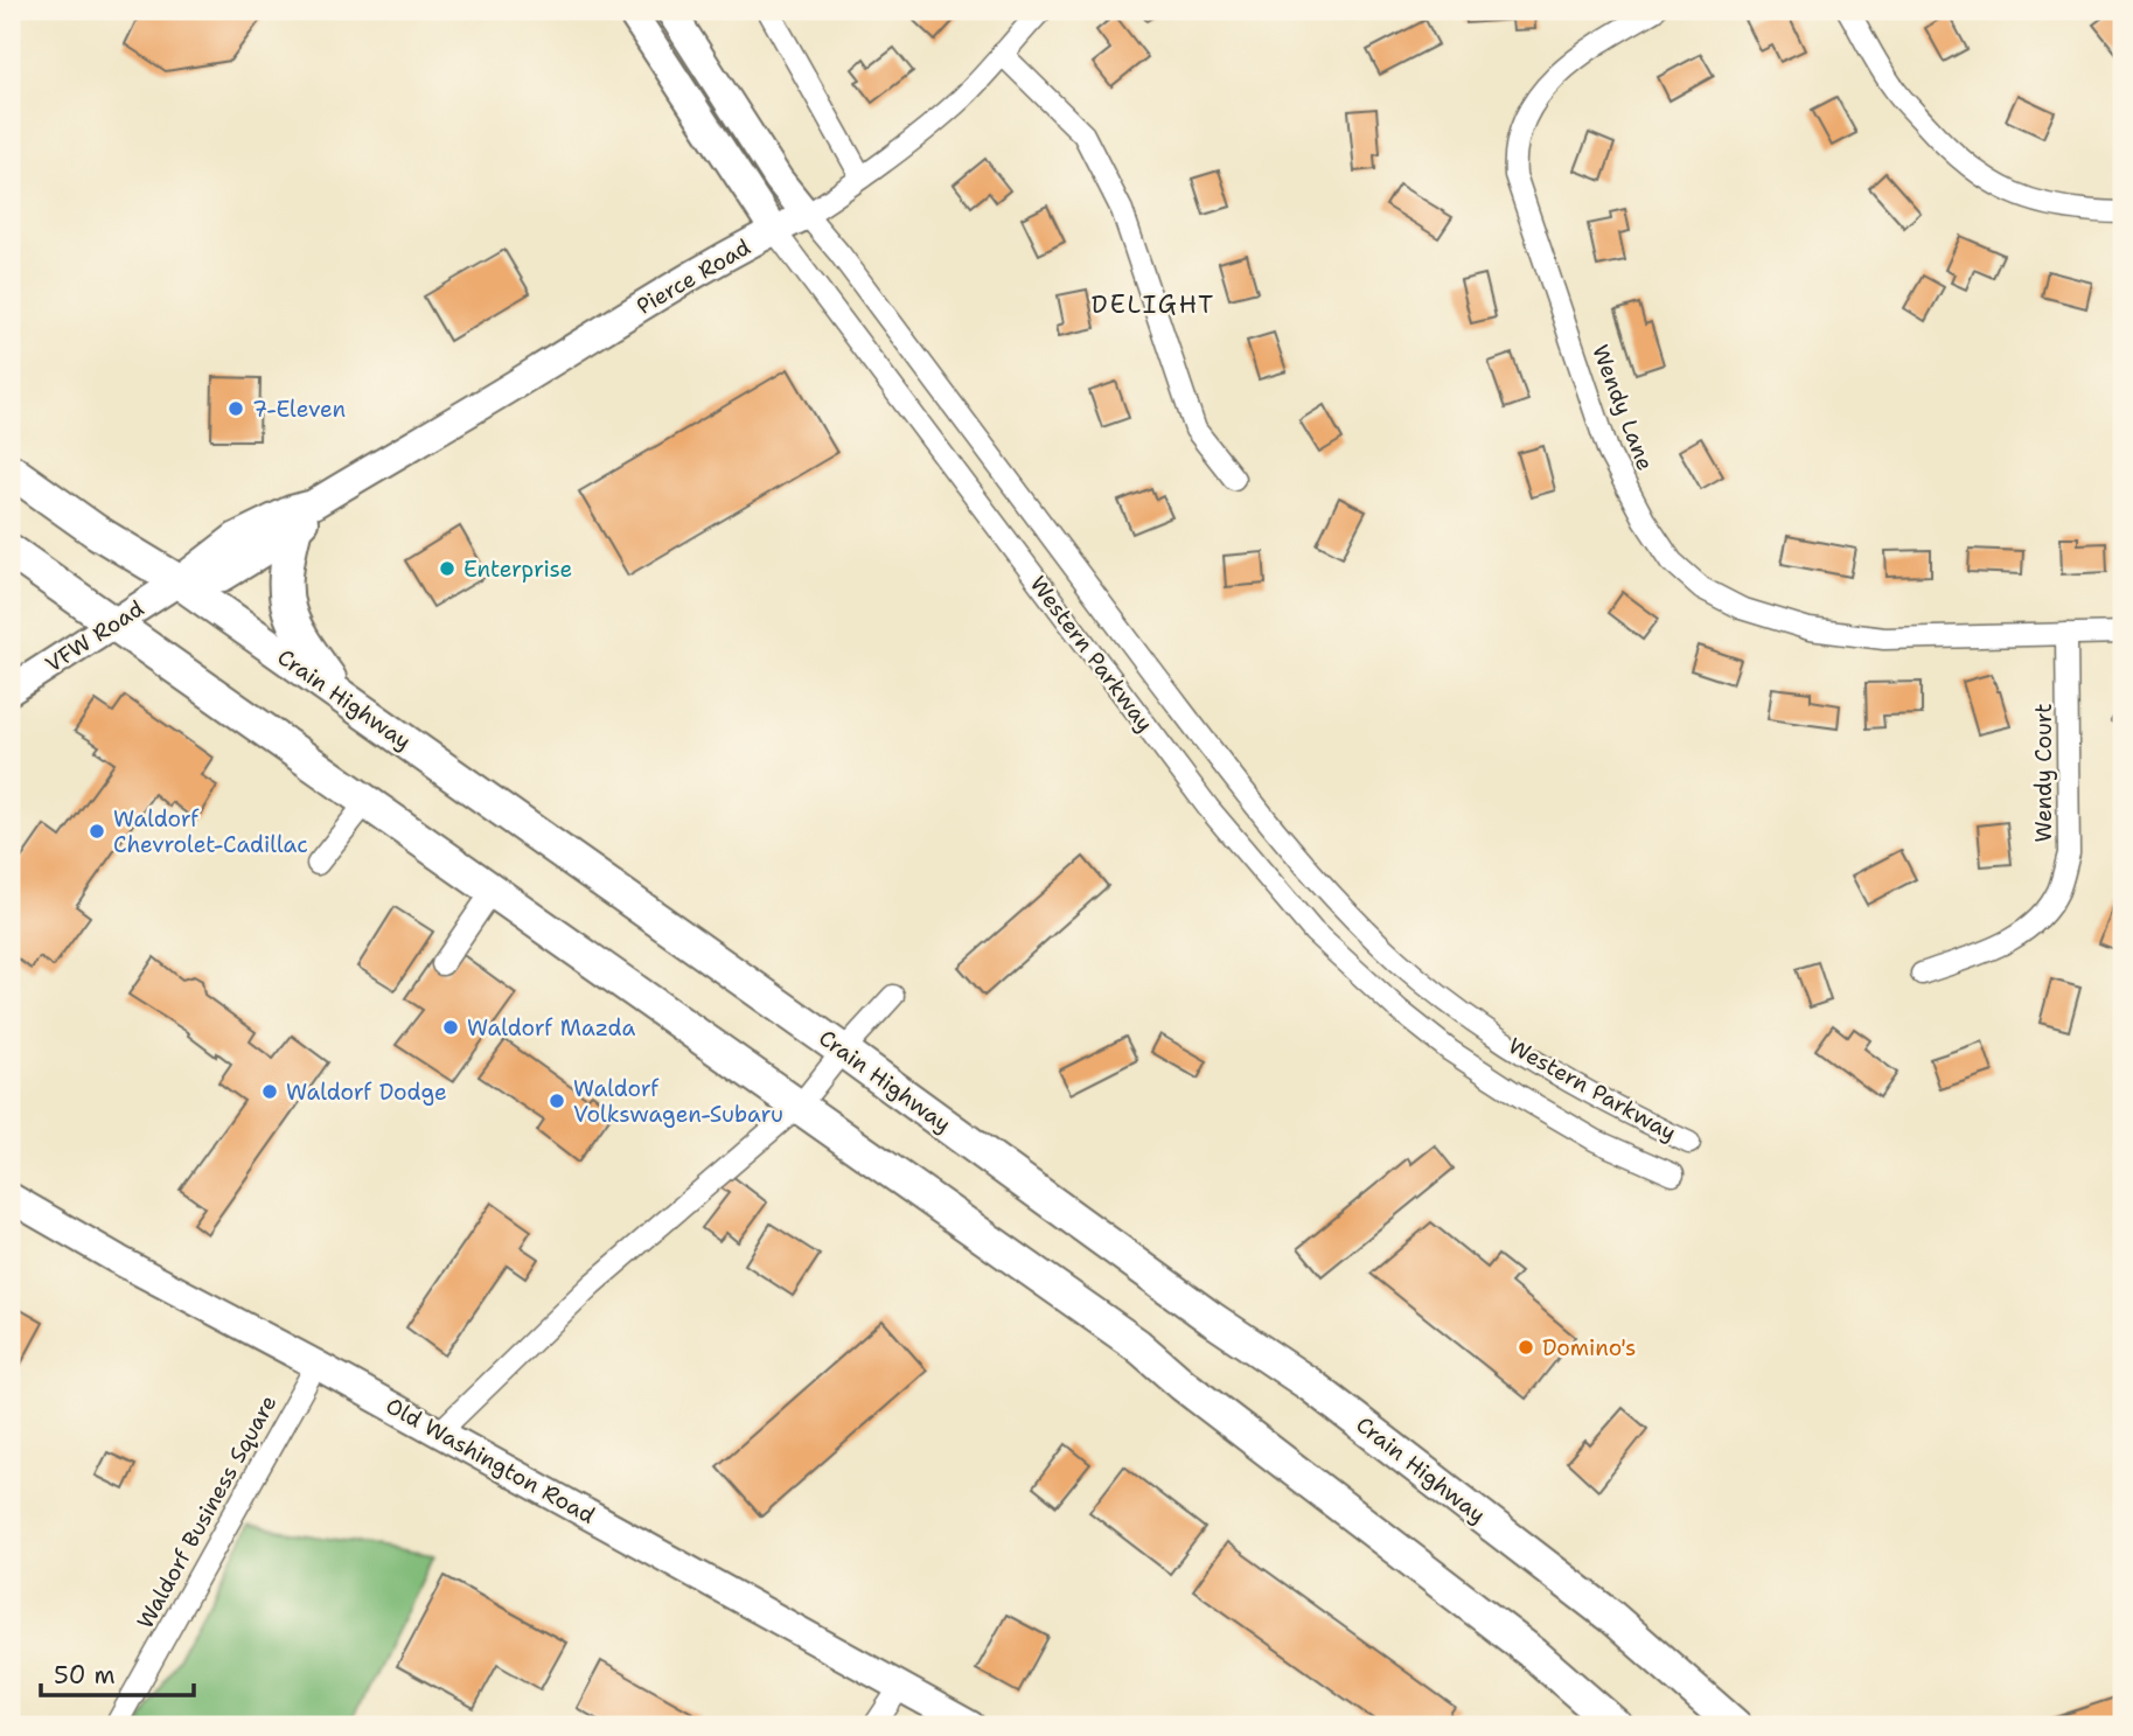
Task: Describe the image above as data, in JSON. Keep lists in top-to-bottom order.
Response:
{
  "streets": {
    "highway": ["Crain Highway"],
    "main road": [
      "Pierce Road",
      "VFW Road",
      "Western Parkway",
      "Old Washington Road"
    ],
    "street": ["Wendy Lane", "Wendy Court", "Waldorf Business Square"]
  },
  "crossings": [
    ["Pierce Road", "VFW Road"],
    ["Pierce Road", "Western Parkway"],
    ["Pierce Road", "Crain Highway"],
    ["Wendy Lane", "Wendy Court"],
    ["VFW Road", "Crain Highway"],
    ["Old Washington Road", "Waldorf Business Square"]
  ],
  "districts": ["DELIGHT"],
  "places": [
    "7-Eleven",
    "Enterprise",
    "Waldorf Chevrolet-Cadillac",
    "Waldorf Mazda",
    "Waldorf Dodge",
    "Waldorf Volkswagen-Subaru",
    "Domino's"
  ],
  "scale_bar": "50 m"
}
